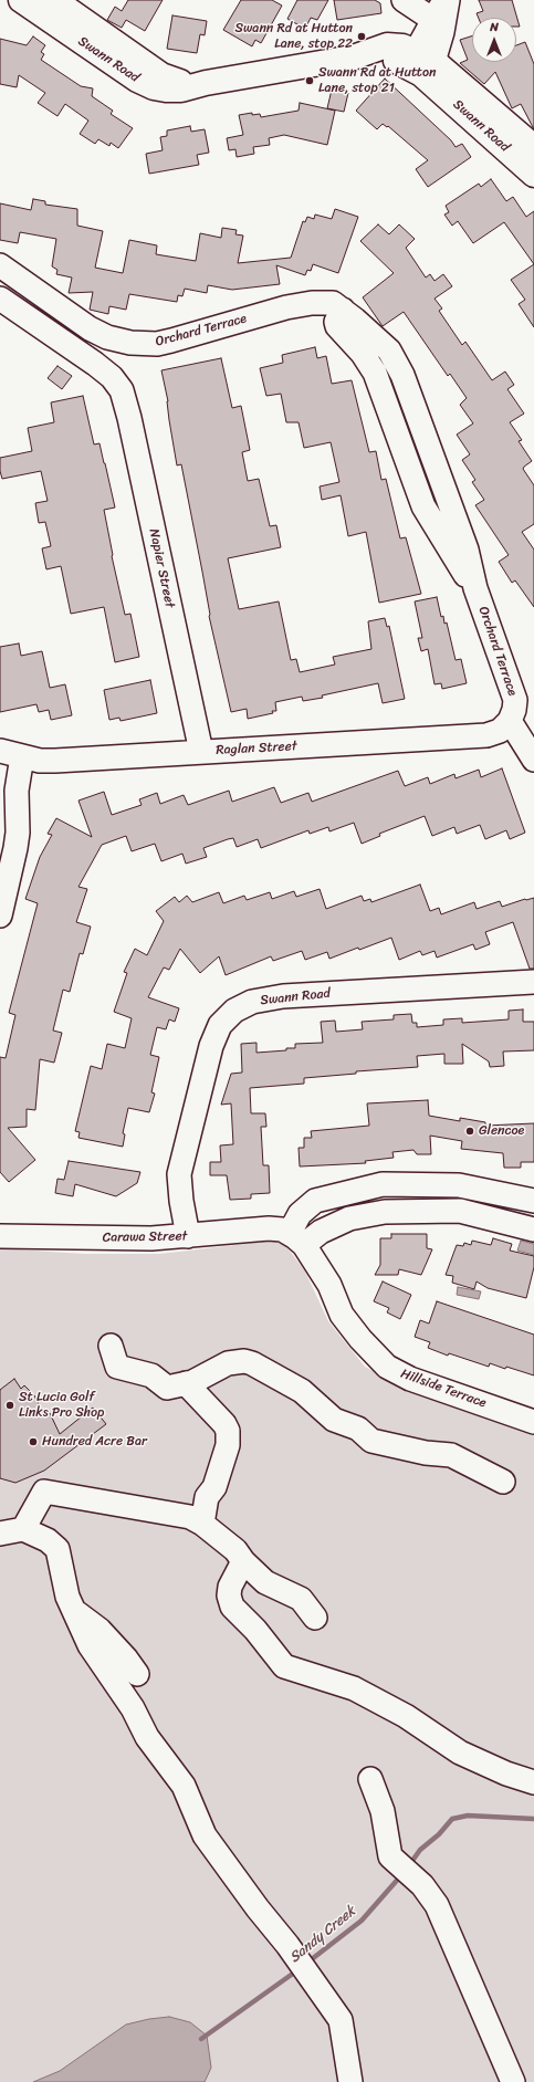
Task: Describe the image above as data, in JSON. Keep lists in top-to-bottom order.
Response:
{
  "streets": {
    "main road": ["Swann Road"],
    "street": [
      "Orchard Terrace",
      "Napier Street",
      "Raglan Street",
      "Carawa Street",
      "Hillside Terrace"
    ]
  },
  "crossings": [
    ["Swann Road", "Carawa Street"],
    ["Orchard Terrace", "Raglan Street"],
    ["Napier Street", "Raglan Street"],
    ["Carawa Street", "Hillside Terrace"]
  ],
  "water": ["Sandy Creek"],
  "places": [
    "Swann Rd at Hutton Lane, stop 22",
    "Swann Rd at Hutton Lane, stop 21",
    "Glencoe",
    "St Lucia Golf Links Pro Shop",
    "Hundred Acre Bar"
  ],
  "north": "top"
}
